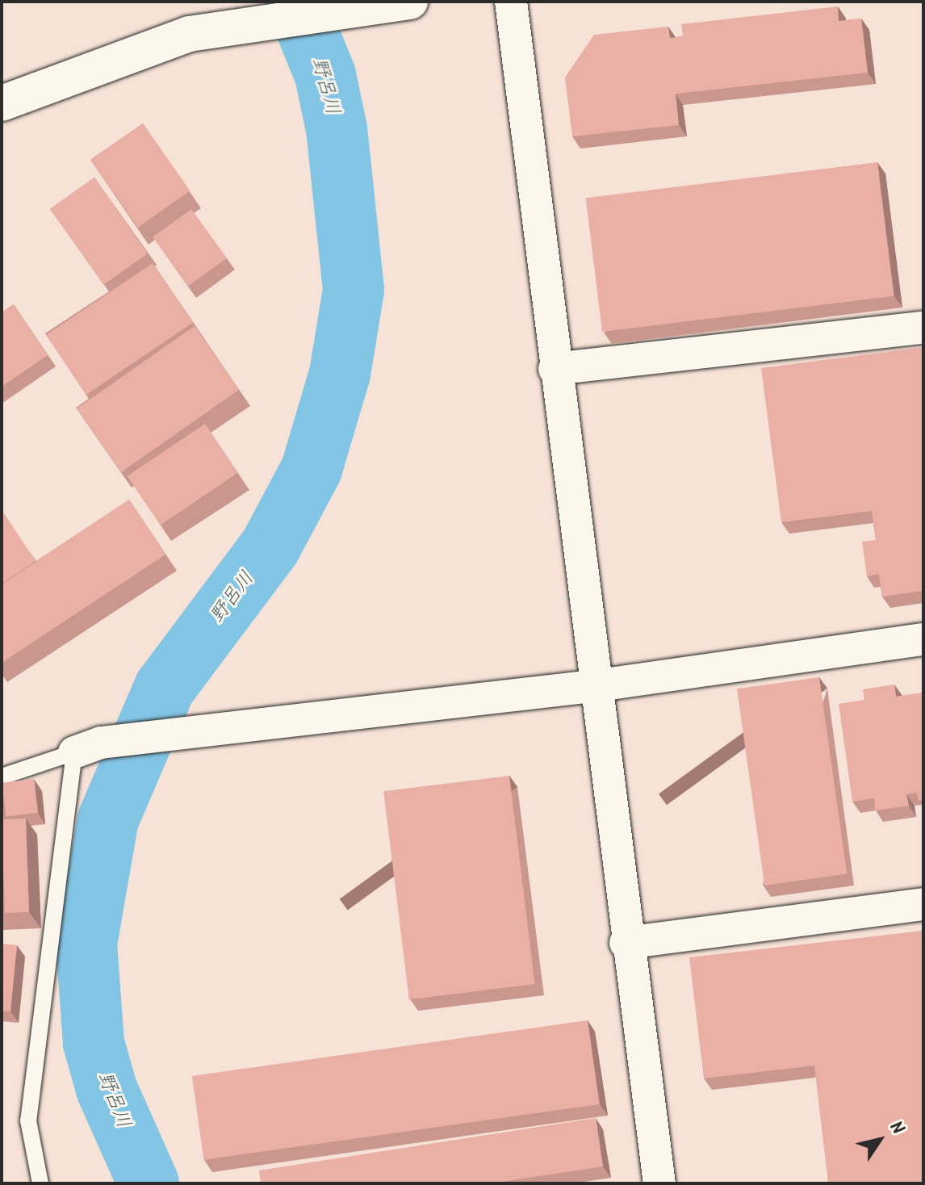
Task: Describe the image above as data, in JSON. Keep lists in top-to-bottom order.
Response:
{
  "water": ["野呂川"],
  "north": "top right"
}
